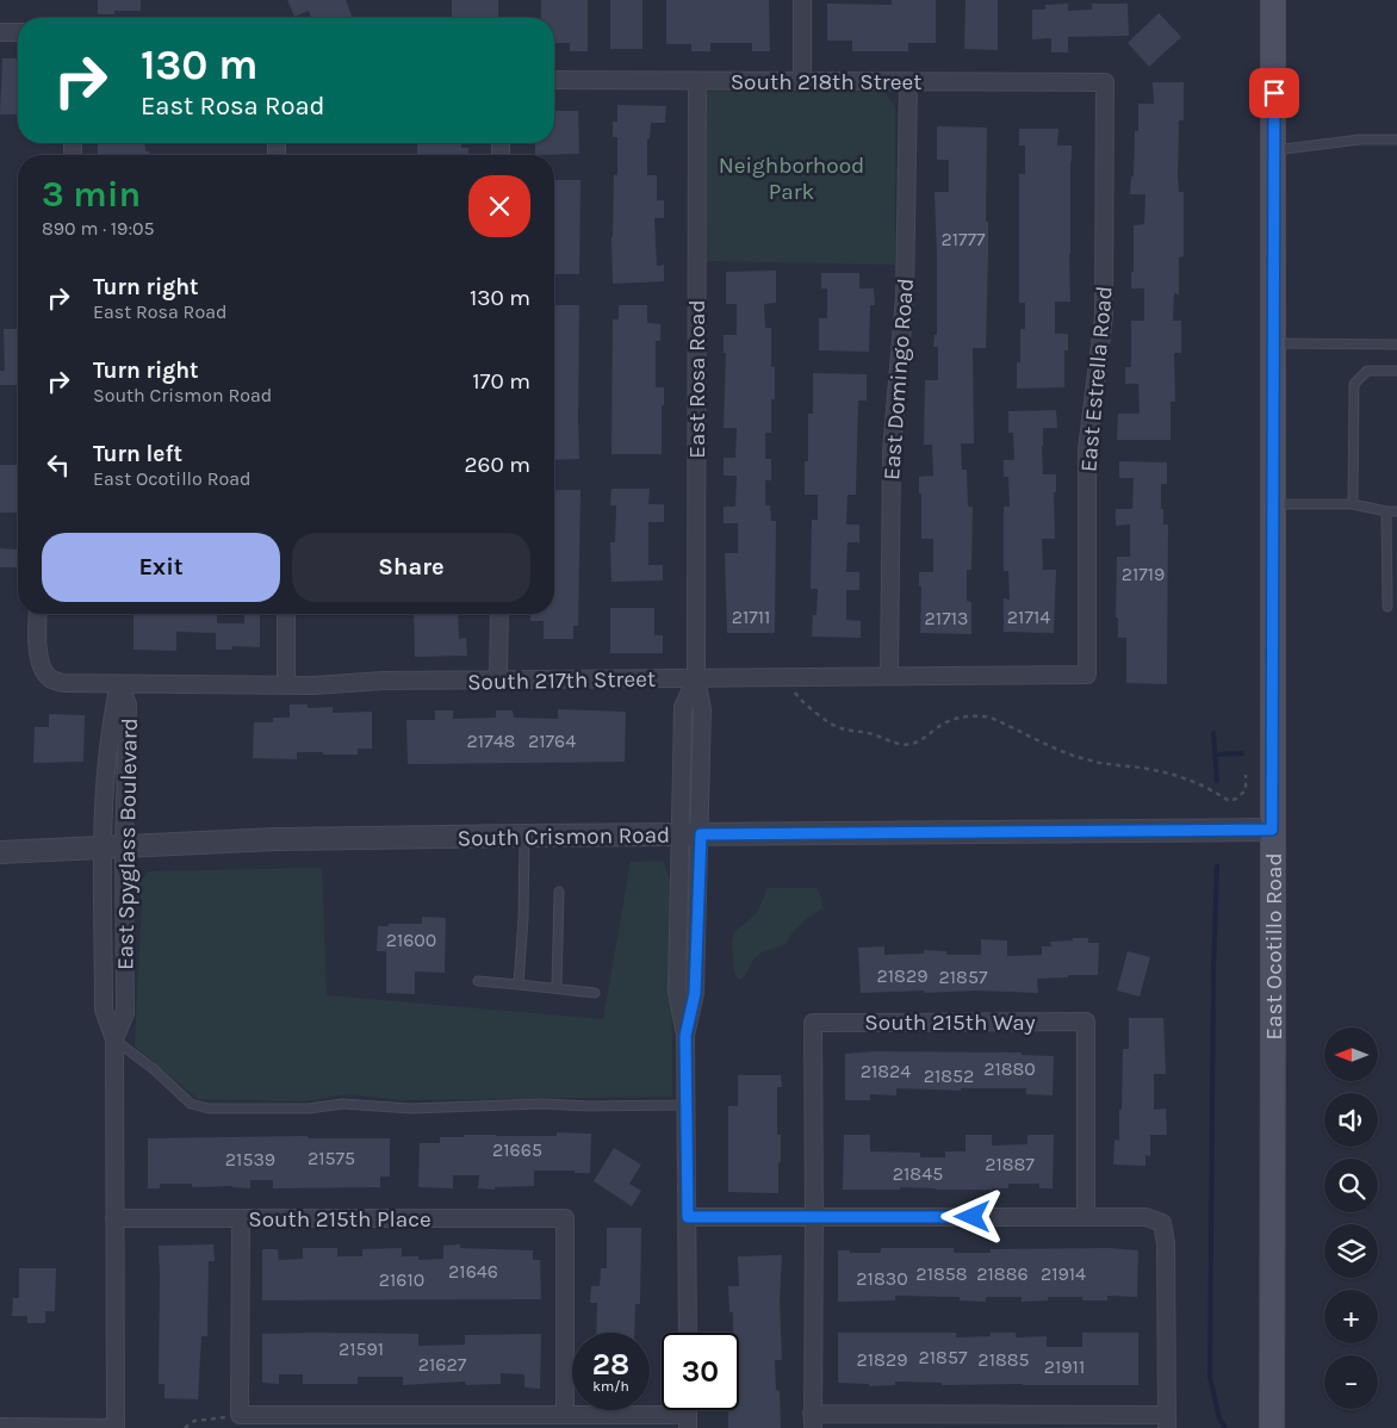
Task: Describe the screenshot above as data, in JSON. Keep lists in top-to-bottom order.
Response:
{
  "streets": {
    "main road": ["East Ocotillo Road"],
    "street": [
      "South 218th Street",
      "East Rosa Road",
      "East Domingo Road",
      "East Estrella Road",
      "South 217th Street",
      "South Crismon Road",
      "East Spyglass Boulevard",
      "South 215th Way",
      "South 215th Place"
    ]
  },
  "crossings": [
    ["South 218th Street", "East Rosa Road"],
    ["South 218th Street", "East Domingo Road"],
    ["South 218th Street", "East Estrella Road"],
    ["East Rosa Road", "South 217th Street"],
    ["East Rosa Road", "South Crismon Road"],
    ["East Domingo Road", "South 217th Street"],
    ["East Estrella Road", "South 217th Street"],
    ["South 217th Street", "East Spyglass Boulevard"],
    ["South Crismon Road", "East Spyglass Boulevard"],
    ["South Crismon Road", "East Ocotillo Road"],
    ["East Spyglass Boulevard", "South 215th Place"]
  ],
  "parks": ["Neighborhood Park"],
  "house_numbers": [
    "21777",
    "21719",
    "21711",
    "21714",
    "21713",
    "21748",
    "21764",
    "21600",
    "21829",
    "21857",
    "21880",
    "21824",
    "21852",
    "21665",
    "21575",
    "21539",
    "21887",
    "21845",
    "21646",
    "21858",
    "21886",
    "21914",
    "21830",
    "21610",
    "21591",
    "21857",
    "21829",
    "21885",
    "21627",
    "21911"
  ],
  "north": "left",
  "page": {
    "turn": ["130 m", "East Rosa Road"],
    "heading": ["3 min", "890 m · 19:05"],
    "list": [
      {
        "name": "Turn right",
        "note": "East Rosa Road",
        "value": "130 m"
      },
      {
        "name": "Turn right",
        "note": "South Crismon Road",
        "value": "170 m"
      },
      {
        "name": "Turn left",
        "note": "East Ocotillo Road",
        "value": "260 m"
      }
    ],
    "buttons": ["Exit", "Share"],
    "map_buttons": ["+", "−"],
    "speed": "28 km/h",
    "limit": "30"
  }
}
